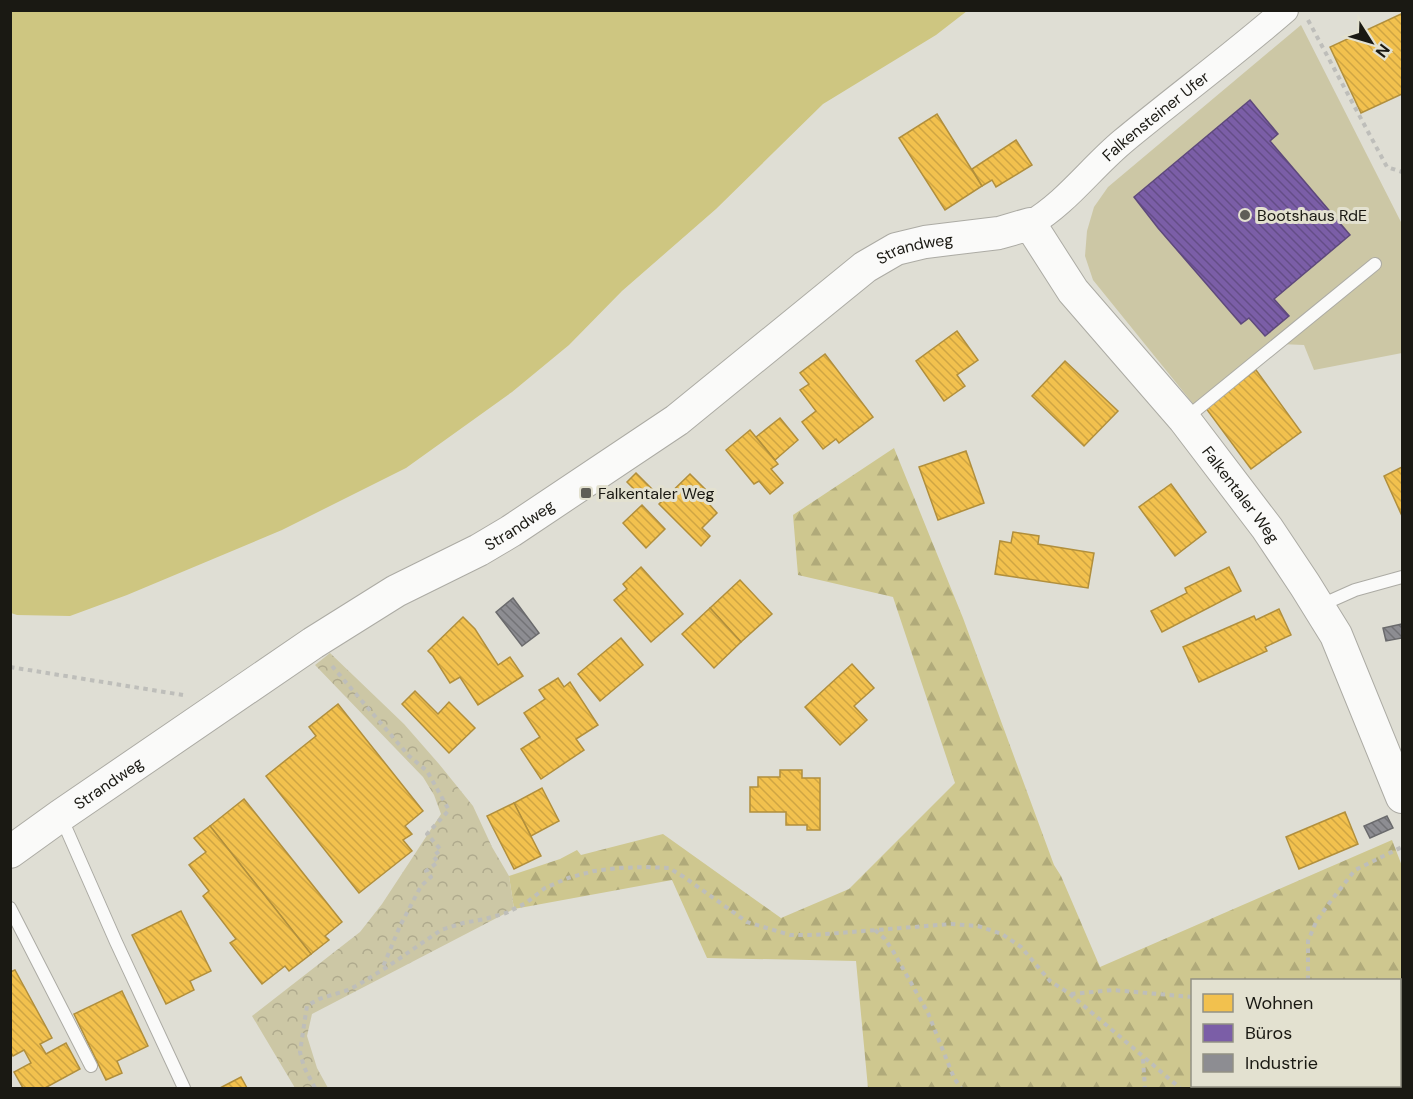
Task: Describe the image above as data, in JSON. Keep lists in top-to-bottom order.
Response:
{
  "streets": {
    "street": ["Falkensteiner Ufer", "Strandweg", "Falkentaler Weg"]
  },
  "crossings": [
    ["Falkensteiner Ufer", "Strandweg"],
    ["Falkensteiner Ufer", "Falkentaler Weg"],
    ["Strandweg", "Falkentaler Weg"]
  ],
  "places": {
    "other": ["Bootshaus RdE"],
    "transit": ["Falkentaler Weg"]
  },
  "legend": ["Wohnen", "Büros", "Industrie"],
  "north": "bottom right"
}
